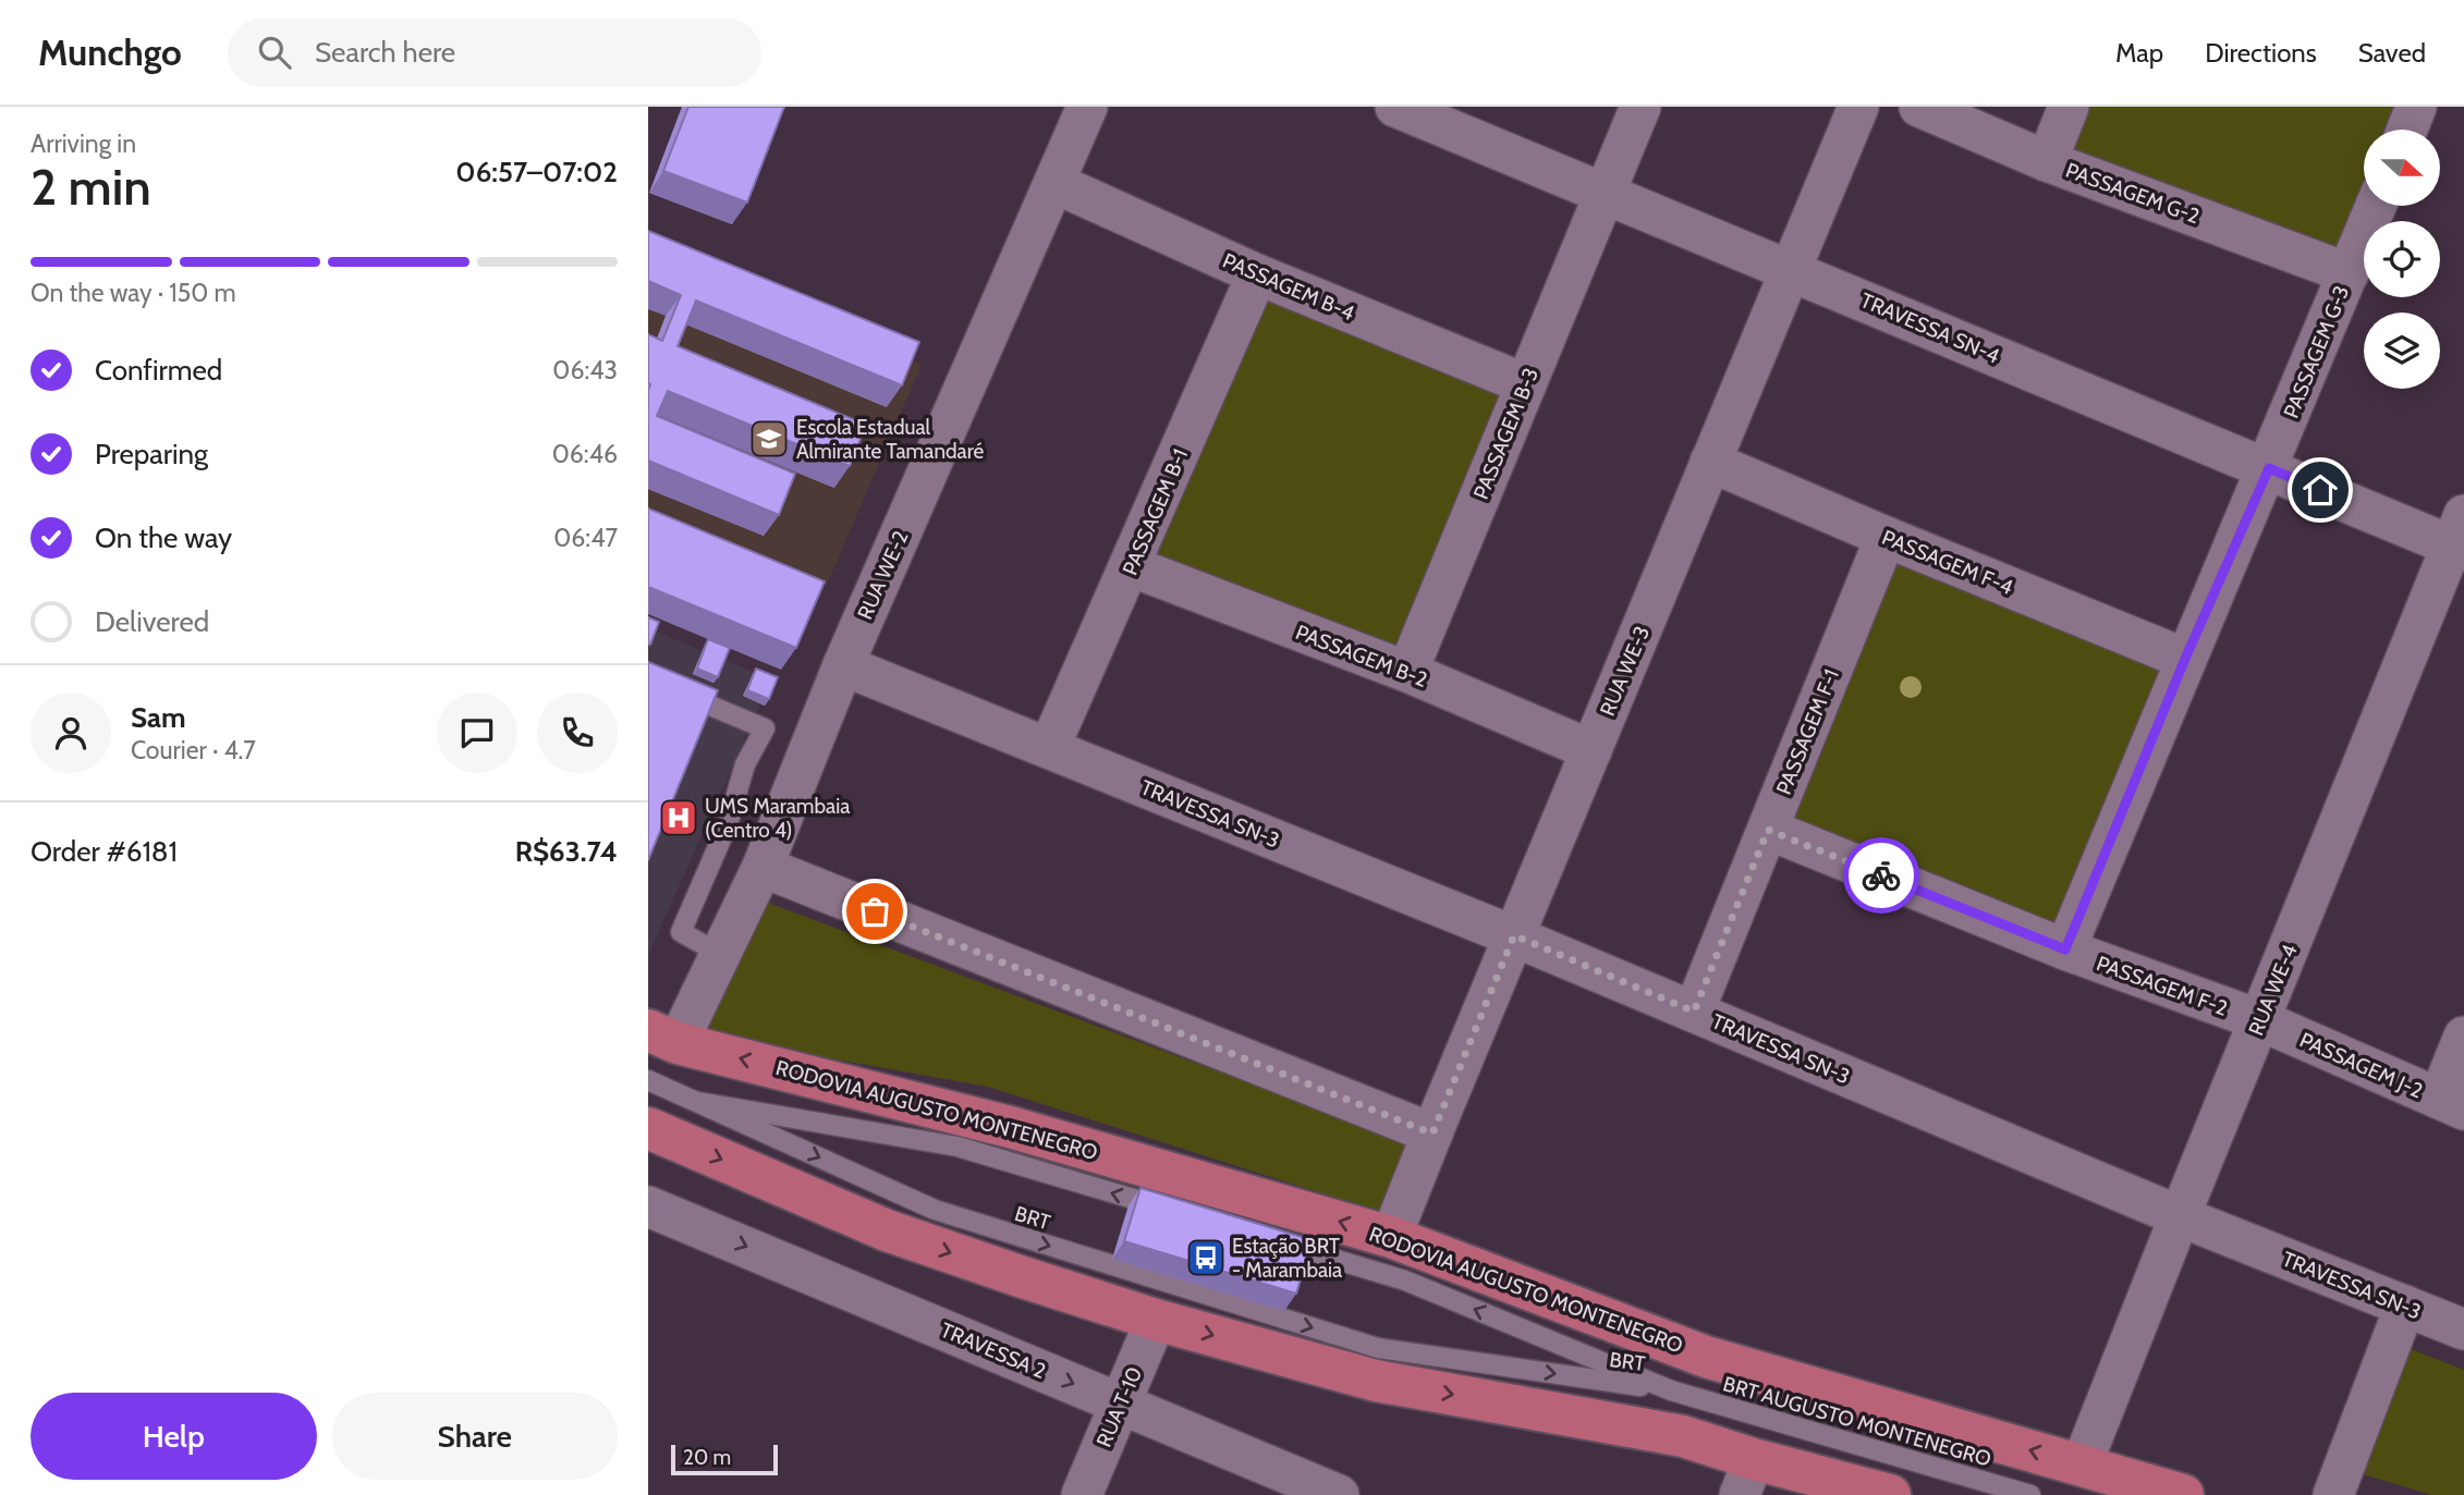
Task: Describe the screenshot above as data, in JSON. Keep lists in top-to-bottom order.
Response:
{
  "streets": {
    "main road": ["RODOVIA AUGUSTO MONTENEGRO"],
    "street": [
      "PASSAGEM G-2",
      "PASSAGEM B-4",
      "TRAVESSA SN-4",
      "PASSAGEM G-3",
      "PASSAGEM B-3",
      "PASSAGEM B-1",
      "PASSAGEM F-4",
      "RUA WE-2",
      "PASSAGEM B-2",
      "RUA WE-3",
      "PASSAGEM F-1",
      "TRAVESSA SN-3",
      "PASSAGEM F-2",
      "RUA WE-4",
      "PASSAGEM J-2",
      "TRAVESSA 2",
      "RUA T-10"
    ],
    "lane": ["BRT", "BRT AUGUSTO MONTENEGRO"]
  },
  "crossings": [
    ["PASSAGEM G-2", "PASSAGEM G-3"],
    ["PASSAGEM B-4", "PASSAGEM B-3"],
    ["PASSAGEM B-4", "PASSAGEM B-1"],
    ["PASSAGEM B-4", "RUA WE-2"],
    ["TRAVESSA SN-4", "PASSAGEM G-3"],
    ["TRAVESSA SN-4", "PASSAGEM B-3"],
    ["TRAVESSA SN-4", "RUA WE-3"],
    ["TRAVESSA SN-4", "RUA WE-4"],
    ["PASSAGEM G-3", "PASSAGEM F-4"],
    ["PASSAGEM G-3", "PASSAGEM F-2"],
    ["PASSAGEM B-3", "PASSAGEM B-2"],
    ["PASSAGEM B-1", "PASSAGEM B-2"],
    ["PASSAGEM B-1", "TRAVESSA SN-3"],
    ["PASSAGEM F-4", "RUA WE-3"],
    ["PASSAGEM F-4", "PASSAGEM F-1"],
    ["RUA WE-2", "TRAVESSA SN-3"],
    ["RUA WE-2", "RODOVIA AUGUSTO MONTENEGRO"],
    ["PASSAGEM B-2", "RUA WE-3"],
    ["RUA WE-3", "TRAVESSA SN-3"],
    ["RUA WE-3", "RODOVIA AUGUSTO MONTENEGRO"],
    ["PASSAGEM F-1", "TRAVESSA SN-3"],
    ["PASSAGEM F-1", "PASSAGEM F-2"],
    ["TRAVESSA SN-3", "RUA WE-4"],
    ["PASSAGEM F-2", "RUA WE-4"],
    ["PASSAGEM F-2", "PASSAGEM J-2"],
    ["RUA WE-4", "PASSAGEM J-2"],
    ["RUA WE-4", "RODOVIA AUGUSTO MONTENEGRO"],
    ["BRT", "BRT AUGUSTO MONTENEGRO"],
    ["TRAVESSA 2", "RUA T-10"]
  ],
  "places": {
    "school or university": ["Escola Estadual Almirante Tamandaré"],
    "hospital": ["UMS Marambaia (Centro 4)"],
    "bus stop": ["Estação BRT - Marambaia"]
  },
  "scale_bar": "20 m",
  "north": "right",
  "page": {
    "header": "Munchgo",
    "search": "Search here",
    "nav": ["Map", "Directions", "Saved"],
    "heading": ["2 min", "Arriving in", "06:57–07:02"],
    "panel": [
      "Sam",
      "Courier · 4.7",
      "Order #6181",
      "R$63.74"
    ],
    "bar": "On the way · 150 m",
    "list": [
      ["Confirmed", "06:43"],
      ["Preparing", "06:46"],
      ["On the way", "06:47"],
      "Delivered"
    ],
    "buttons": ["Help", "Share"],
    "scale": "20 m"
  }
}
